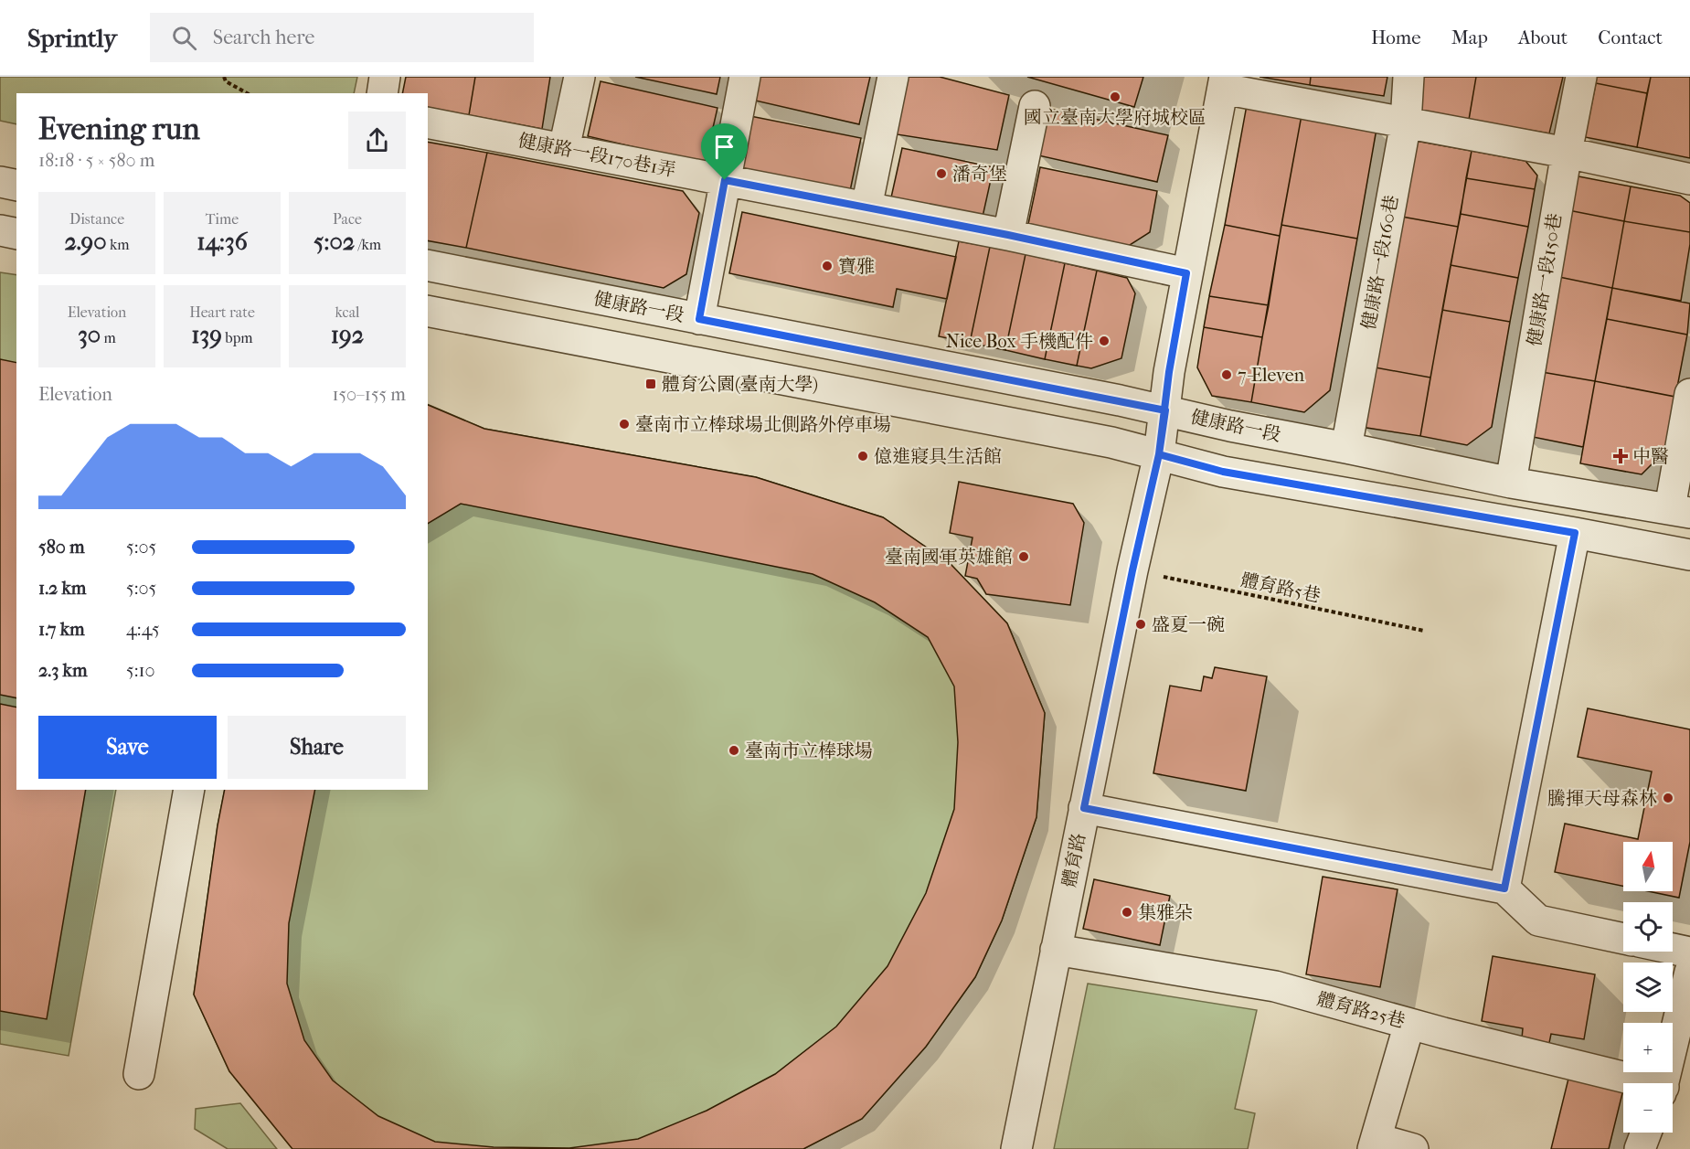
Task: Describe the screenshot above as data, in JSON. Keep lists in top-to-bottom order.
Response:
{
  "streets": {
    "street": [
      "健康路一段170巷1弄",
      "健康路一段160巷",
      "健康路一段150巷",
      "健康路一段",
      "體育路",
      "體育路25巷"
    ],
    "path": ["體育路5巷"]
  },
  "crossings": [
    ["健康路一段170巷1弄", "體育路"],
    ["健康路一段160巷", "健康路一段"],
    ["健康路一段150巷", "健康路一段"],
    ["健康路一段", "體育路"],
    ["體育路5巷", "體育路"],
    ["體育路", "體育路25巷"]
  ],
  "places": {
    "other": [
      "國立臺南大學府城校區",
      "潘奇堡",
      "寶雅",
      "Nice Box 手機配件",
      "7-Eleven",
      "臺南市立棒球場北側路外停車場",
      "億進寢具生活館",
      "臺南國軍英雄館",
      "盛夏一碗",
      "臺南市立棒球場",
      "騰揮天母森林",
      "集雅朵"
    ],
    "transit": ["體育公園(臺南大學)"],
    "health": ["中醫"]
  },
  "north": "top",
  "page": {
    "header": "Sprintly",
    "search": "Search here",
    "nav": [
      "Home",
      "Map",
      "About",
      "Contact"
    ],
    "heading": ["Evening run", "18:18 · 5 × 580 m"],
    "stats": [
      ["Distance", "2.90 km"],
      ["Time", "14:36"],
      ["Pace", "5:02 /km"],
      ["Elevation", "30 m"],
      ["Heart rate", "139 bpm"],
      ["kcal", "192"]
    ],
    "chart": ["Elevation", "150–155 m"],
    "list": [
      {
        "name": "580 m",
        "note": "5:05"
      },
      {
        "name": "1.2 km",
        "note": "5:05"
      },
      {
        "name": "1.7 km",
        "note": "4:45"
      },
      {
        "name": "2.3 km",
        "note": "5:10"
      }
    ],
    "buttons": ["Save", "Share"],
    "map_buttons": ["+", "−"]
  }
}
